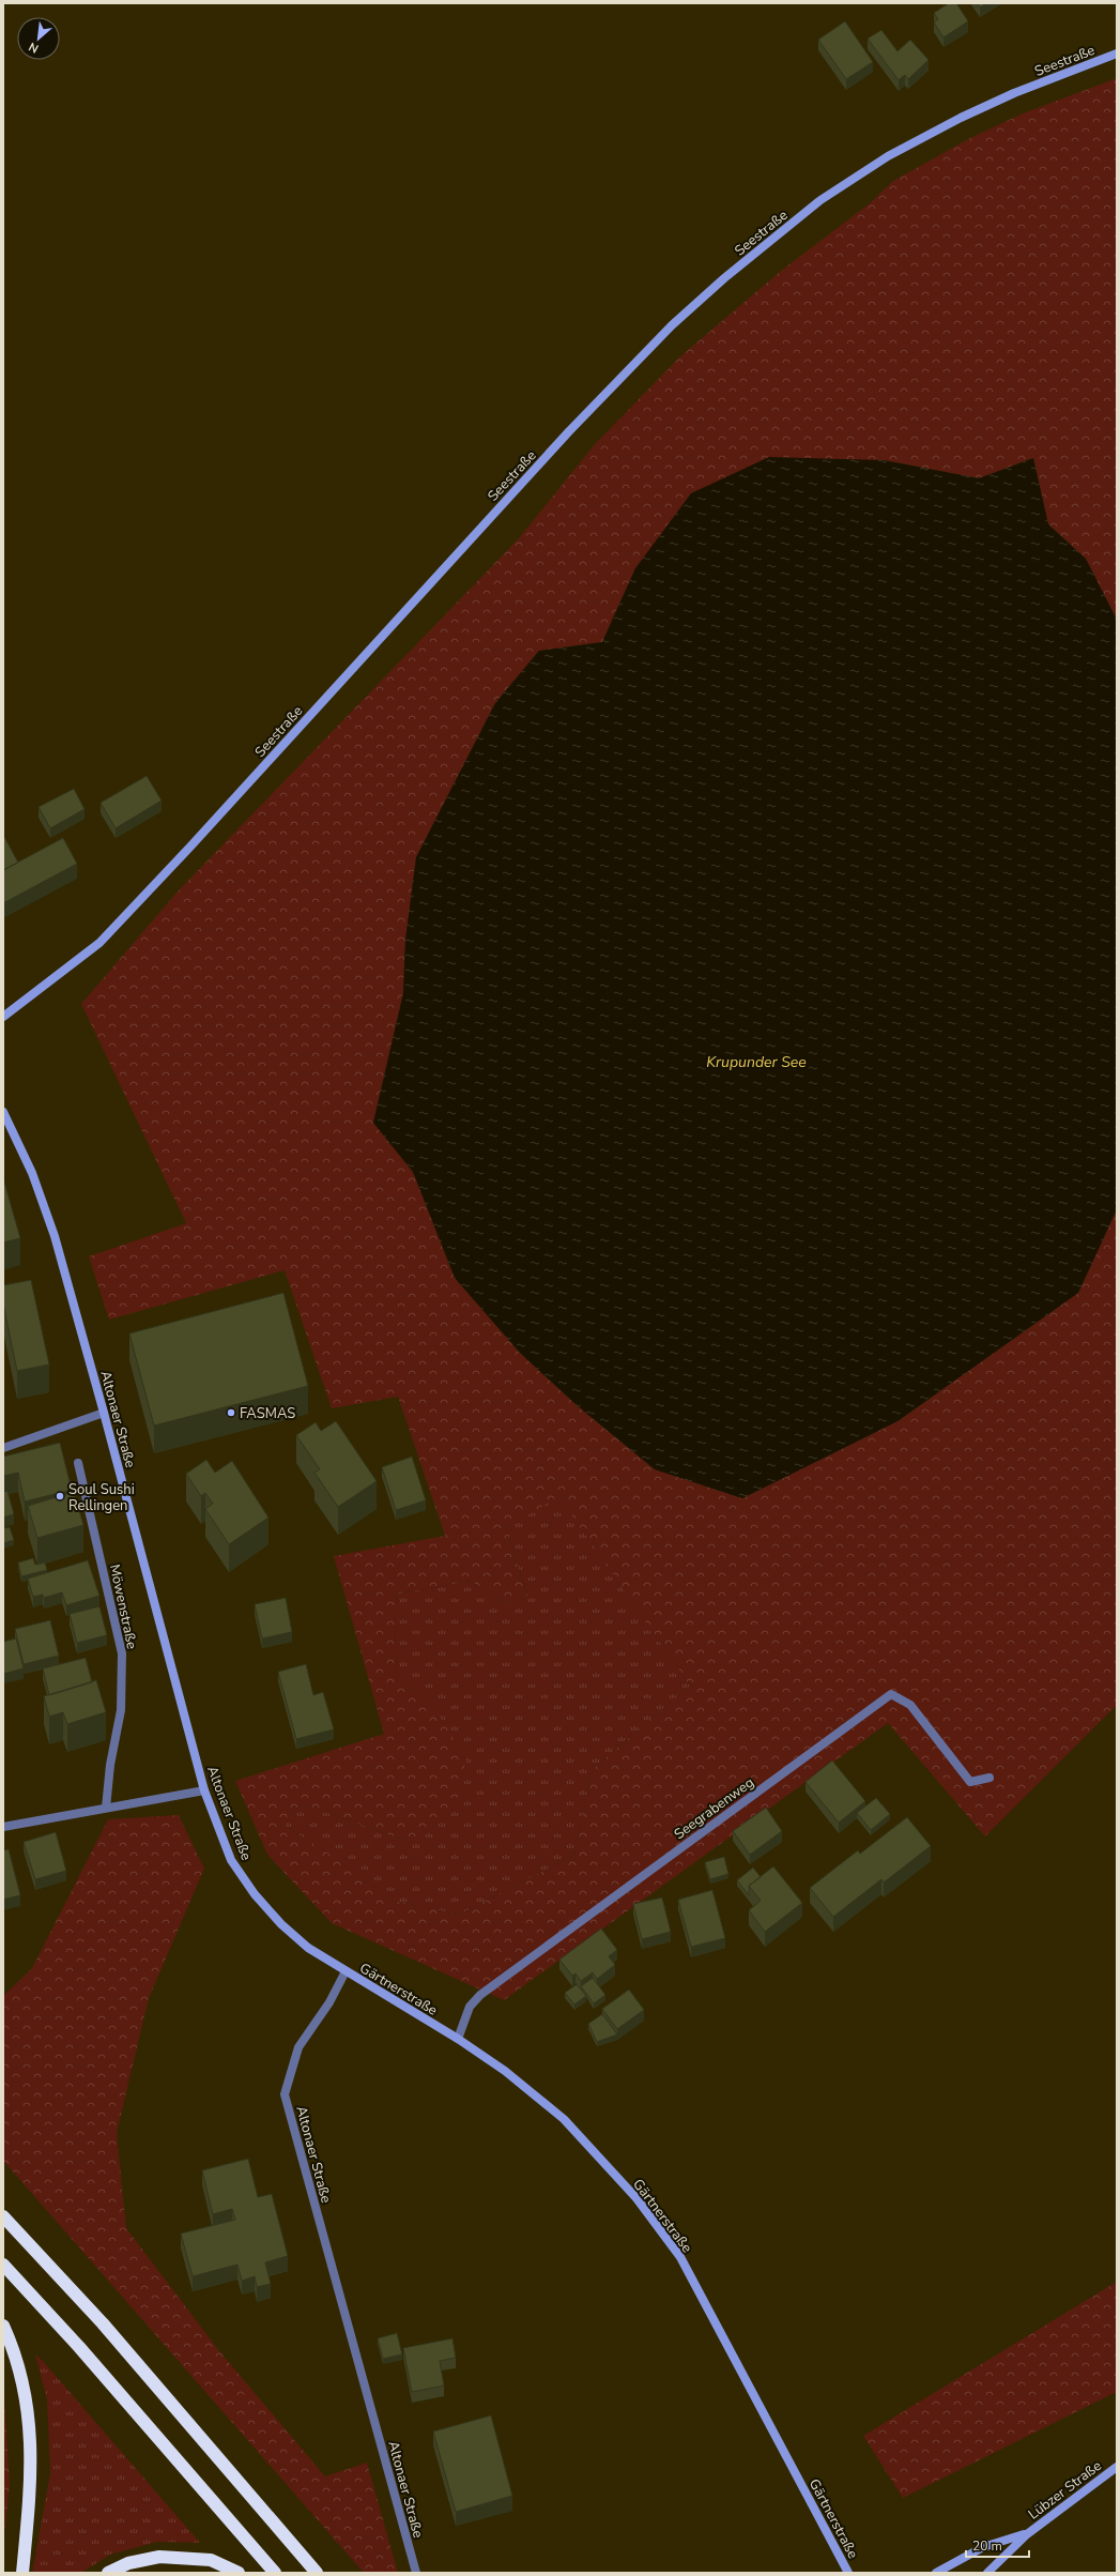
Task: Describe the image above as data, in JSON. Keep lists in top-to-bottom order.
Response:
{
  "streets": {
    "street": [
      "Seestraße",
      "Altonaer Straße",
      "Möwenstraße",
      "Seegrabenweg",
      "Gärtnerstraße",
      "Lübzer Straße"
    ]
  },
  "crossings": [
    ["Altonaer Straße", "Gärtnerstraße"],
    ["Seegrabenweg", "Gärtnerstraße"]
  ],
  "water": ["Krupunder See"],
  "places": ["FASMAS", "Soul Sushi Rellingen"],
  "scale_bar": "20 m",
  "north": "bottom left"
}
